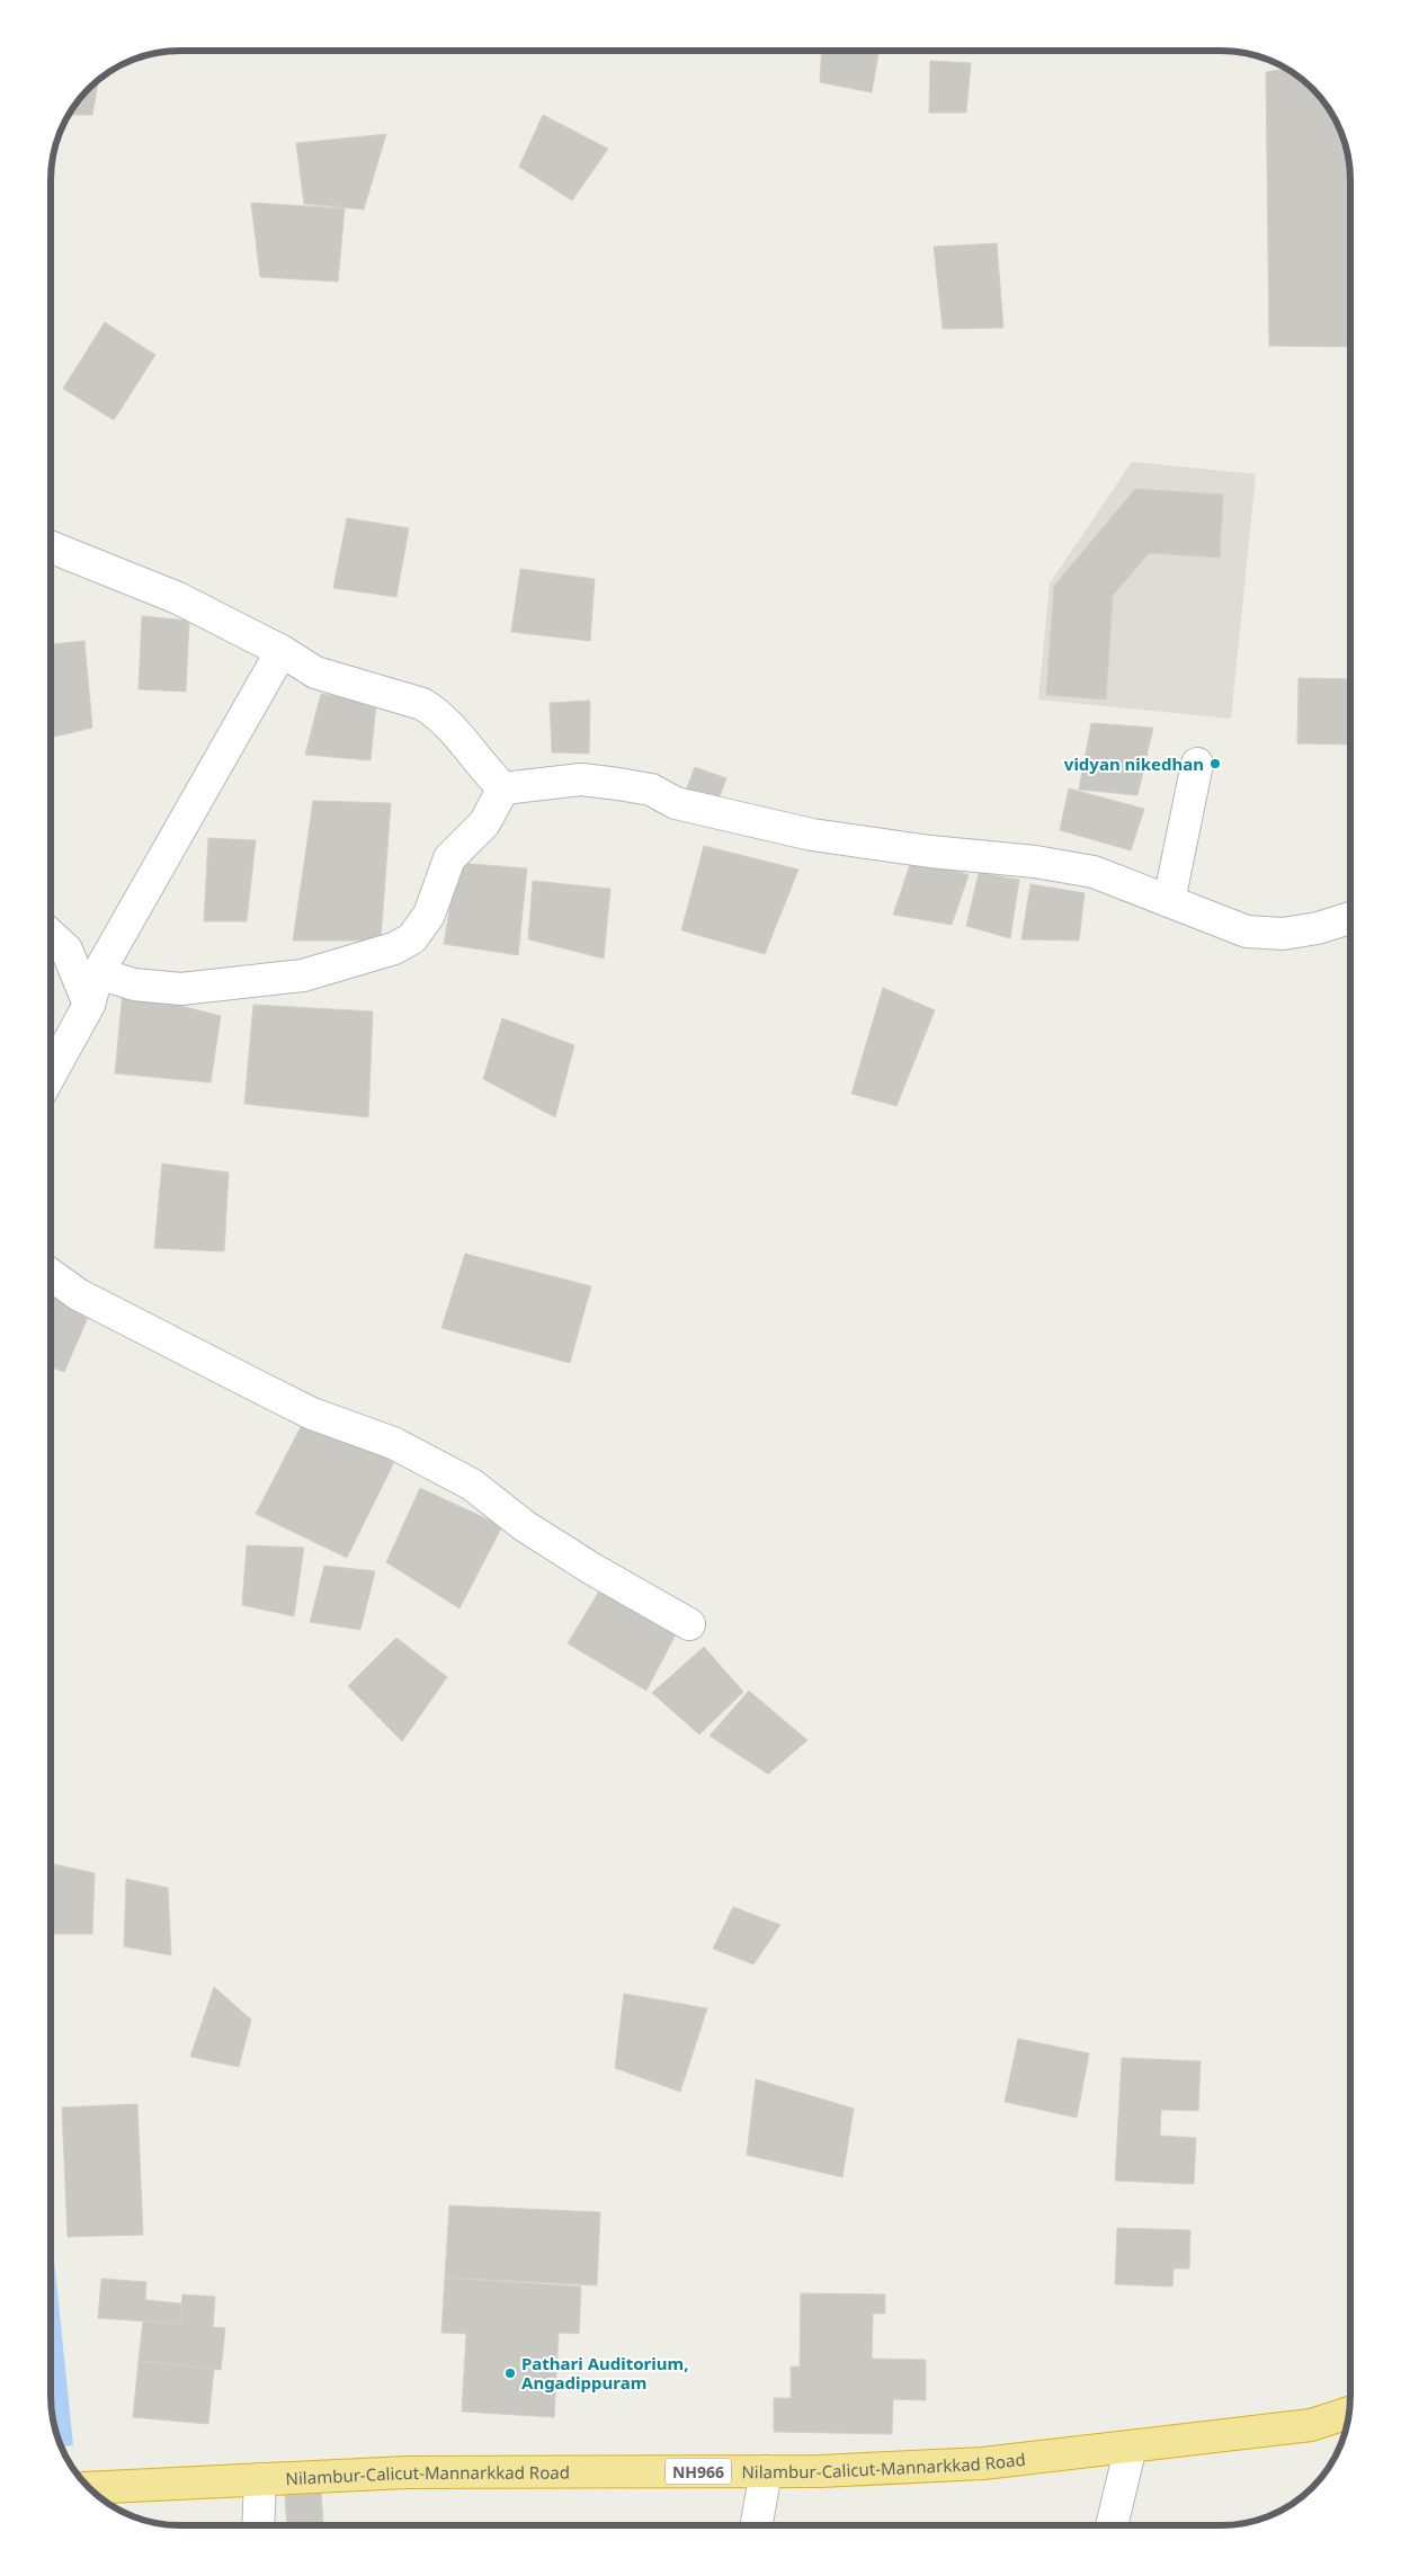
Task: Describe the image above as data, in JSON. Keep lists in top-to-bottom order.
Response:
{
  "streets": {
    "highway": ["Nilambur-Calicut-Mannarkkad Road", "NH966"]
  },
  "places": ["vidyan nikedhan", "Pathari Auditorium, Angadippuram"]
}
